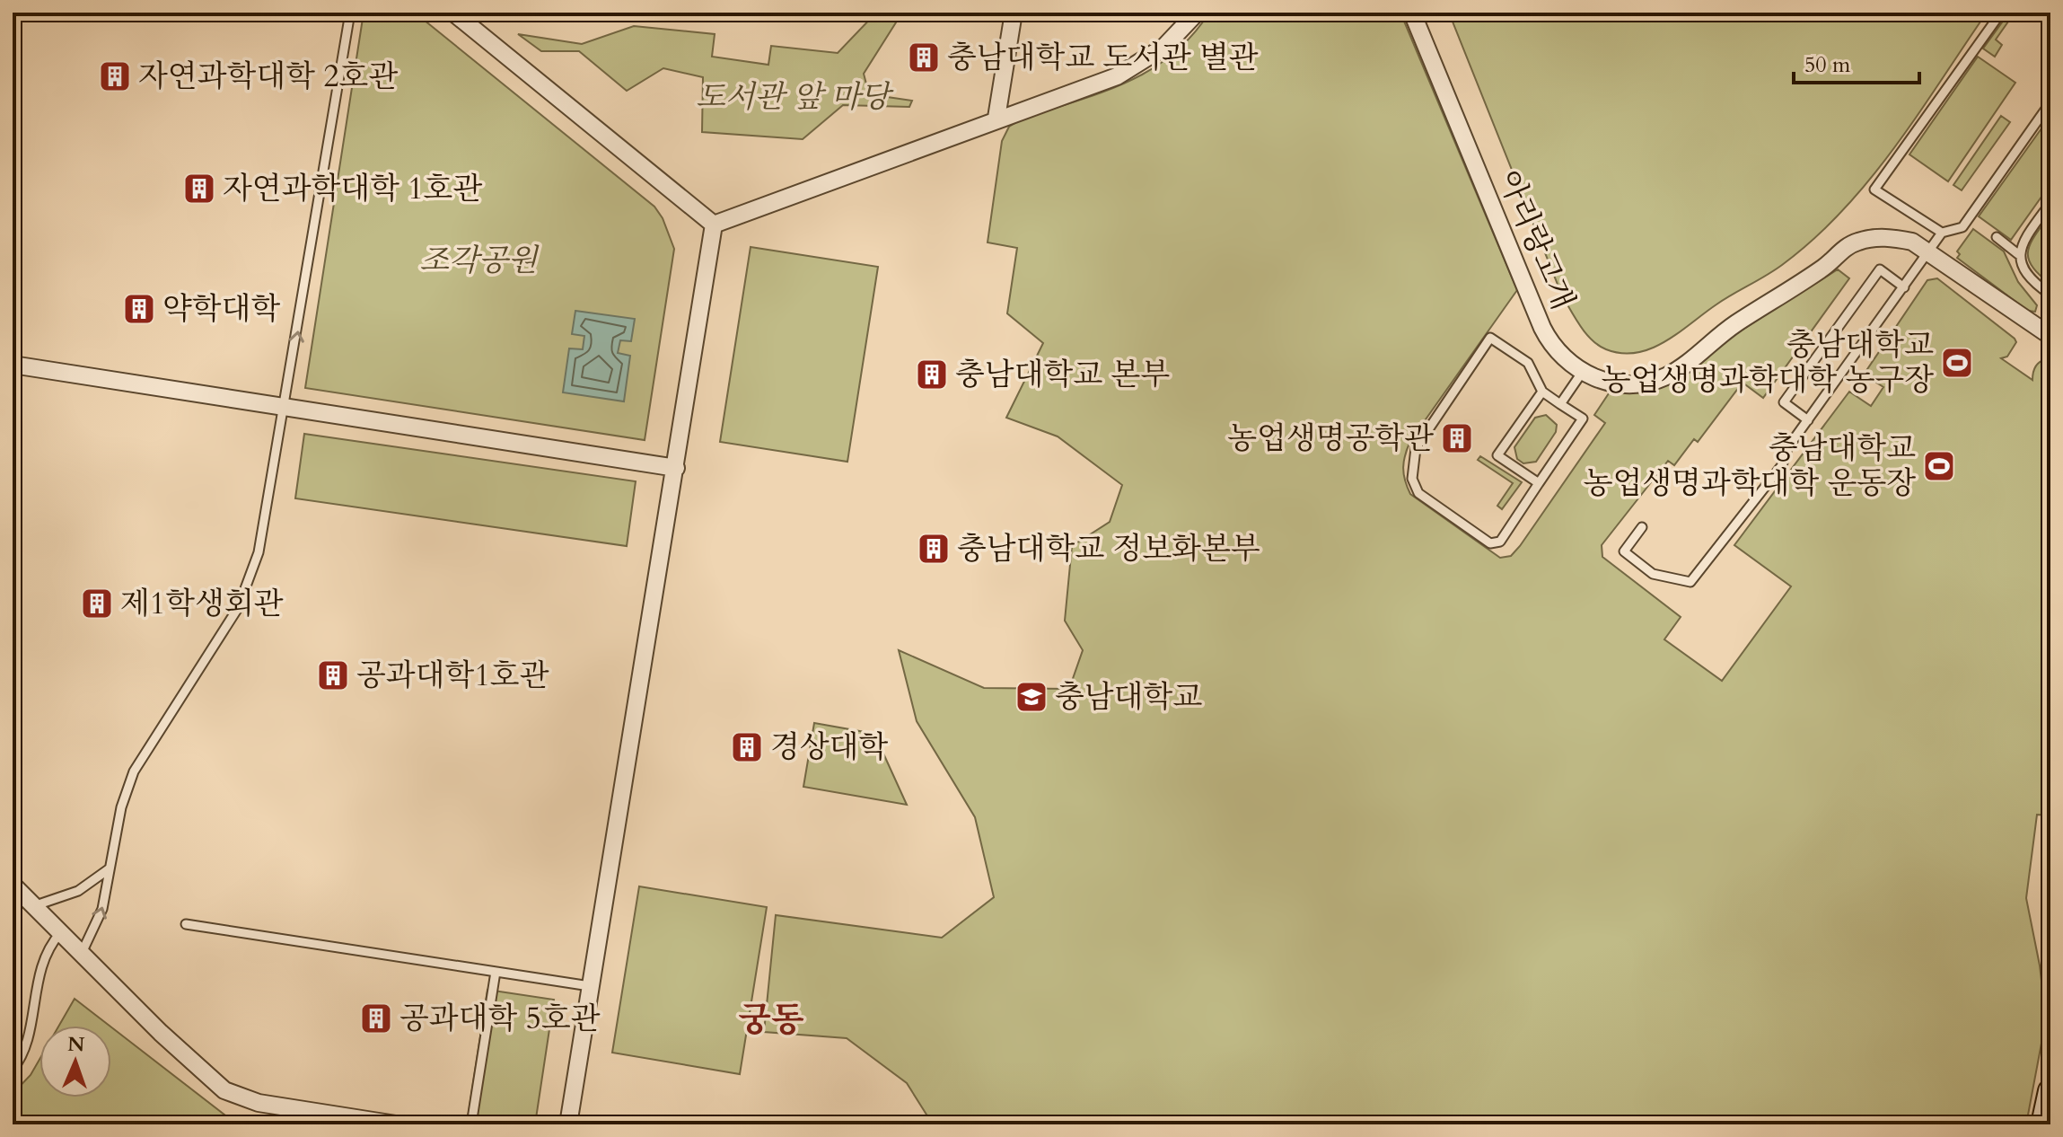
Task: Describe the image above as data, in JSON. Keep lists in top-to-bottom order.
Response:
{
  "streets": {
    "street": ["아리랑고개"]
  },
  "districts": ["궁동"],
  "parks": ["도서관 앞 마당", "조각공원"],
  "places": {
    "building": [
      "충남대학교 도서관 별관",
      "자연과학대학 2호관",
      "자연과학대학 1호관",
      "약학대학",
      "충남대학교 본부",
      "농업생명공학관",
      "충남대학교 정보화본부",
      "제1학생회관",
      "공과대학1호관",
      "경상대학",
      "공과대학 5호관"
    ],
    "sports": ["충남대학교 농업생명과학대학 농구장", "충남대학교 농업생명과학대학 운동장"],
    "school or university": ["충남대학교"]
  },
  "scale_bar": "50 m",
  "north": "top"
}
